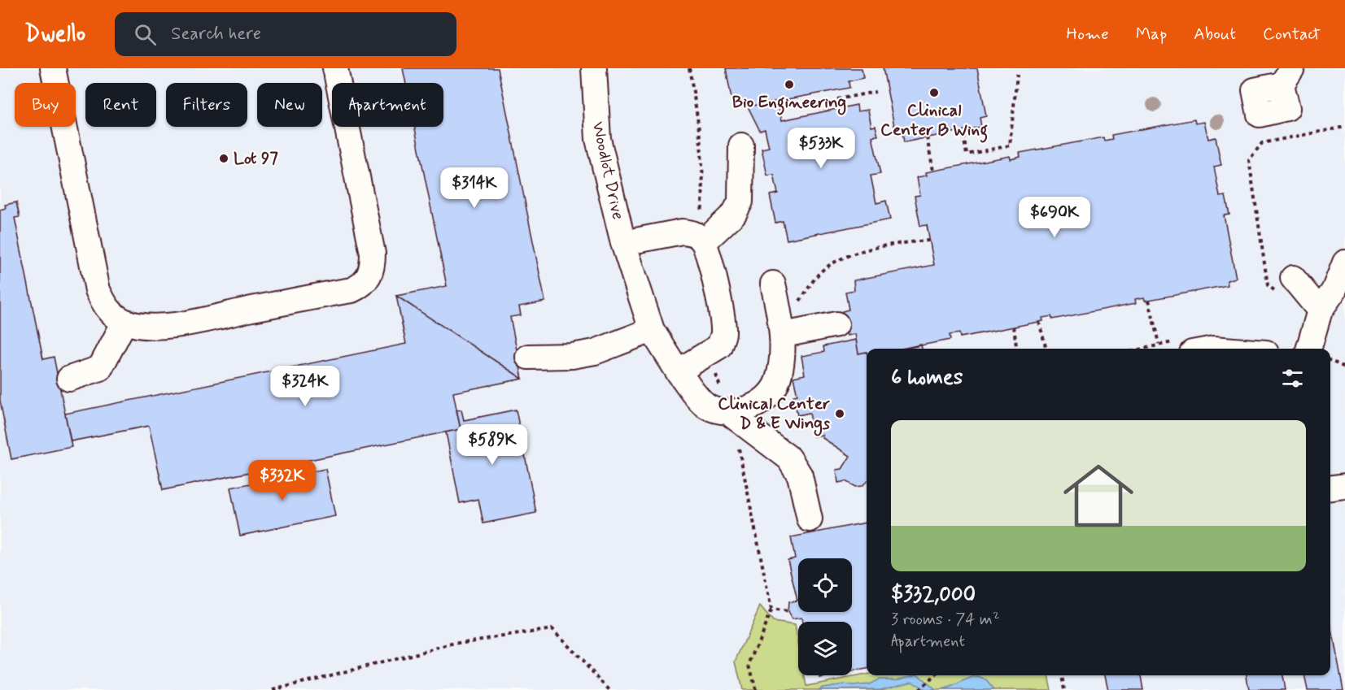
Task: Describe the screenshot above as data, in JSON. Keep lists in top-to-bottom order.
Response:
{
  "streets": {
    "lane": ["Woodlot Drive"]
  },
  "places": [
    "Bio Engineering",
    "Clinical Center B Wing",
    "Lot 97",
    "Clinical Center D & E Wings"
  ],
  "page": {
    "header": "Dwello",
    "search": "Search here",
    "nav": [
      "Home",
      "Map",
      "About",
      "Contact"
    ],
    "chip": [
      "Buy",
      "Rent",
      "Filters",
      "New",
      "Apartment"
    ],
    "price": [
      "$533K",
      "$314K",
      "$690K",
      "$324K",
      "$589K",
      "$332K"
    ],
    "heading": "6 homes",
    "list": [
      {
        "name": "$332,000",
        "note": "3 rooms · 74 m² · Apartment"
      }
    ]
  }
}
